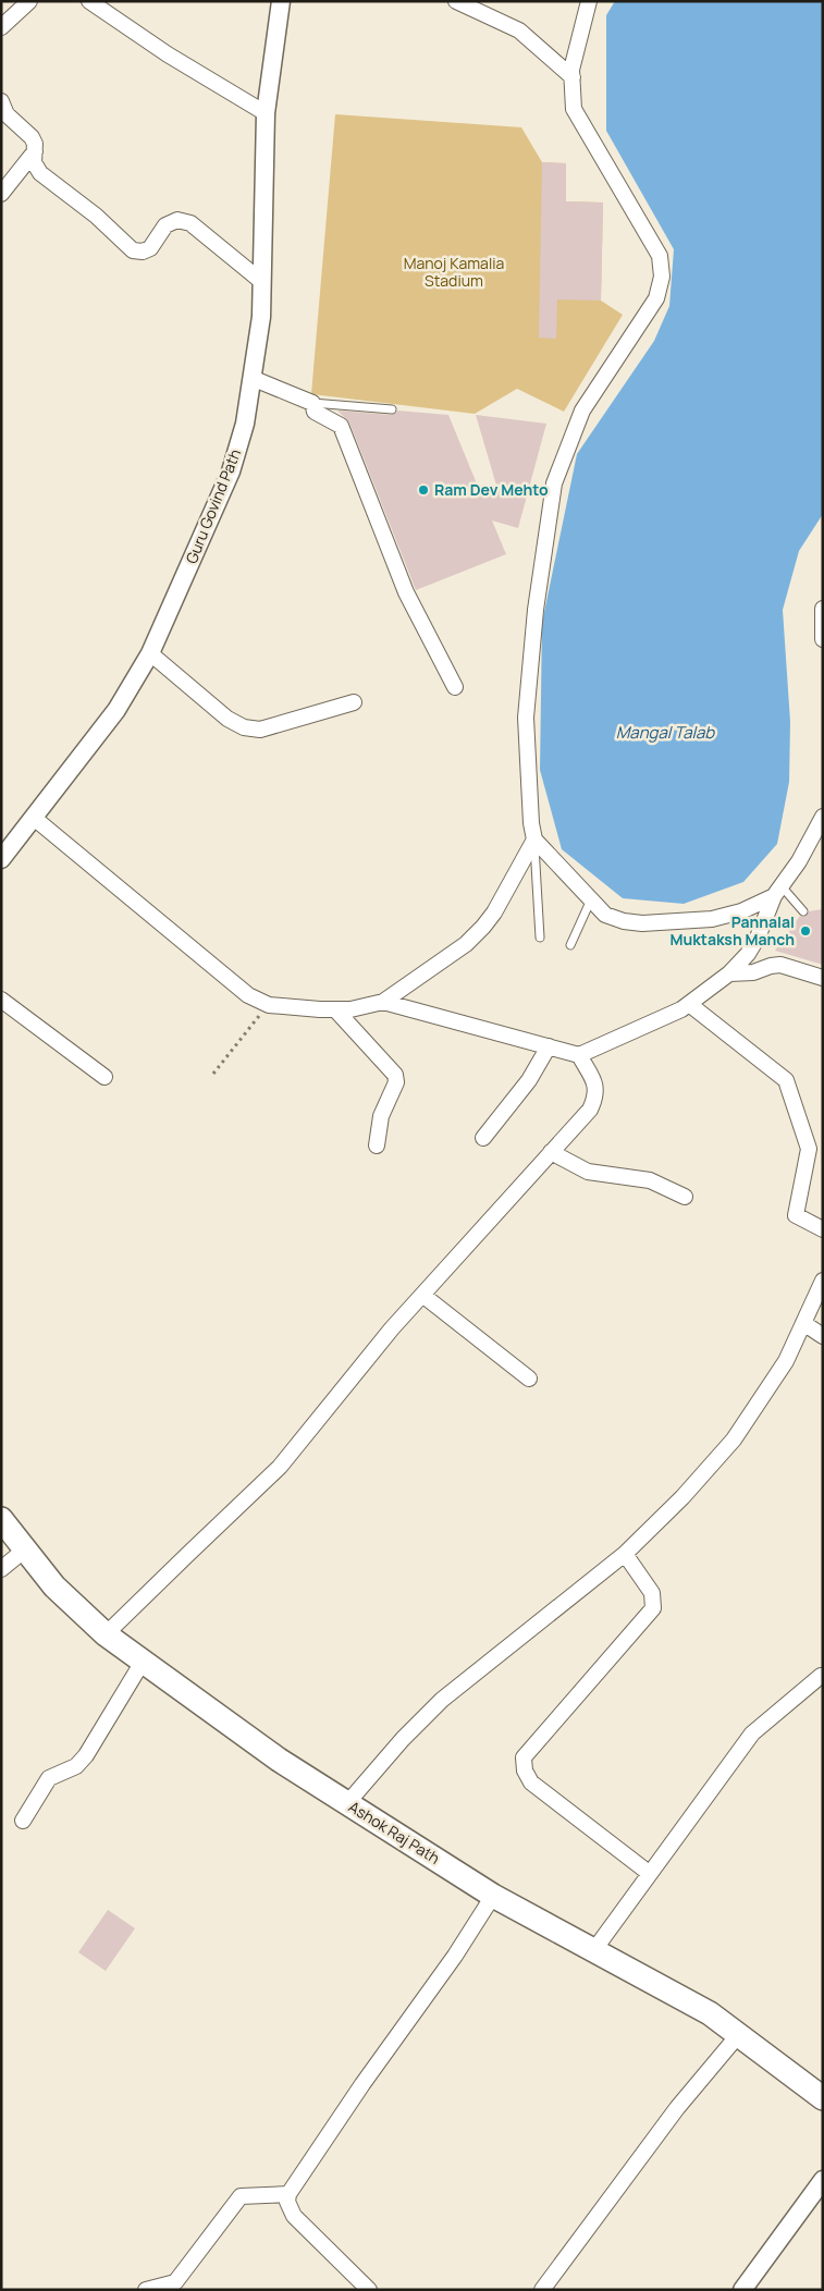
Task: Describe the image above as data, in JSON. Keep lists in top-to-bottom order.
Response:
{
  "streets": {
    "main road": ["Ashok Raj Path"],
    "street": ["Guru Govind Path"]
  },
  "water": ["Mangal Talab"],
  "parks": ["Manoj Kamalia Stadium"],
  "places": ["Ram Dev Mehto", "Pannalal Muktaksh Manch"]
}
